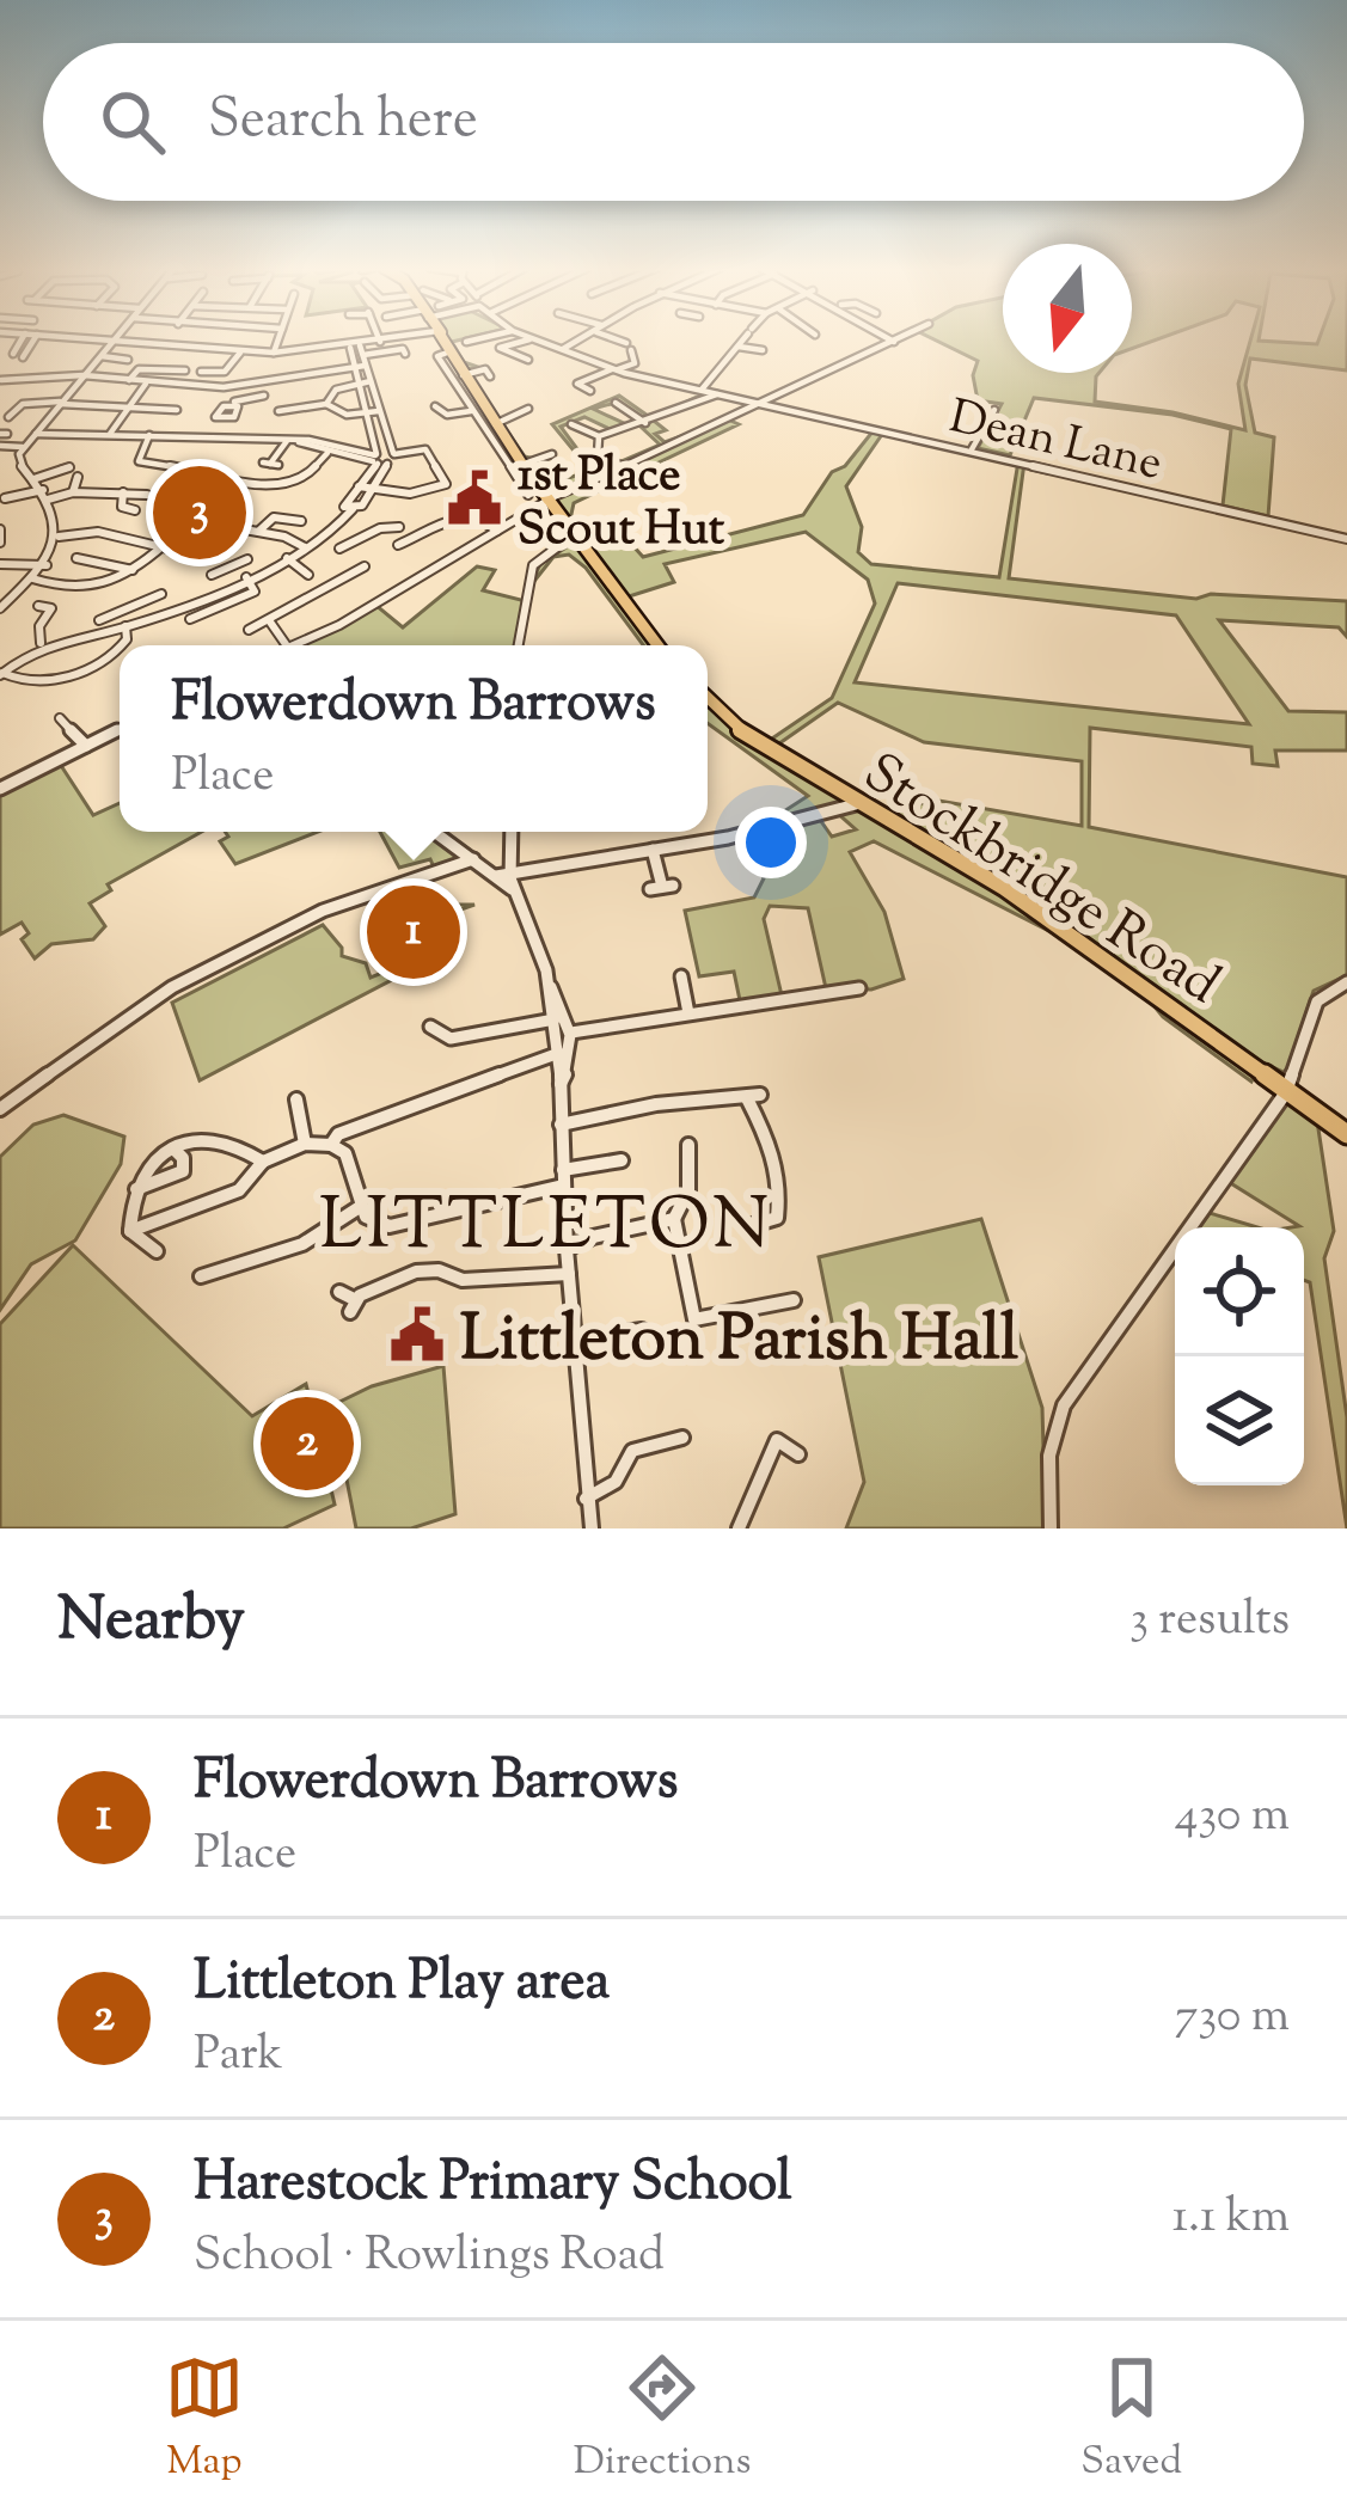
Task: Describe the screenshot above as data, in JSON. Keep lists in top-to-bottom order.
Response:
{
  "streets": {
    "main road": ["Stockbridge Road"],
    "street": ["Dean Lane"]
  },
  "districts": ["LITTLETON"],
  "places": {
    "public building": ["1st Place Scout Hut", "Littleton Parish Hall"]
  },
  "north": "bottom",
  "page": {
    "search": "Search here",
    "pins": ["3", "1", "2"],
    "popup": ["Flowerdown Barrows", "Place"],
    "heading": ["Nearby", "3 results"],
    "list": [
      {
        "mark": "1",
        "name": "Flowerdown Barrows",
        "note": "Place",
        "value": "430 m"
      },
      {
        "mark": "2",
        "name": "Littleton Play area",
        "note": "Park",
        "value": "730 m"
      },
      {
        "mark": "3",
        "name": "Harestock Primary School",
        "note": "School · Rowlings Road",
        "value": "1.1 km"
      }
    ],
    "nav": ["Map", "Directions", "Saved"]
  }
}
